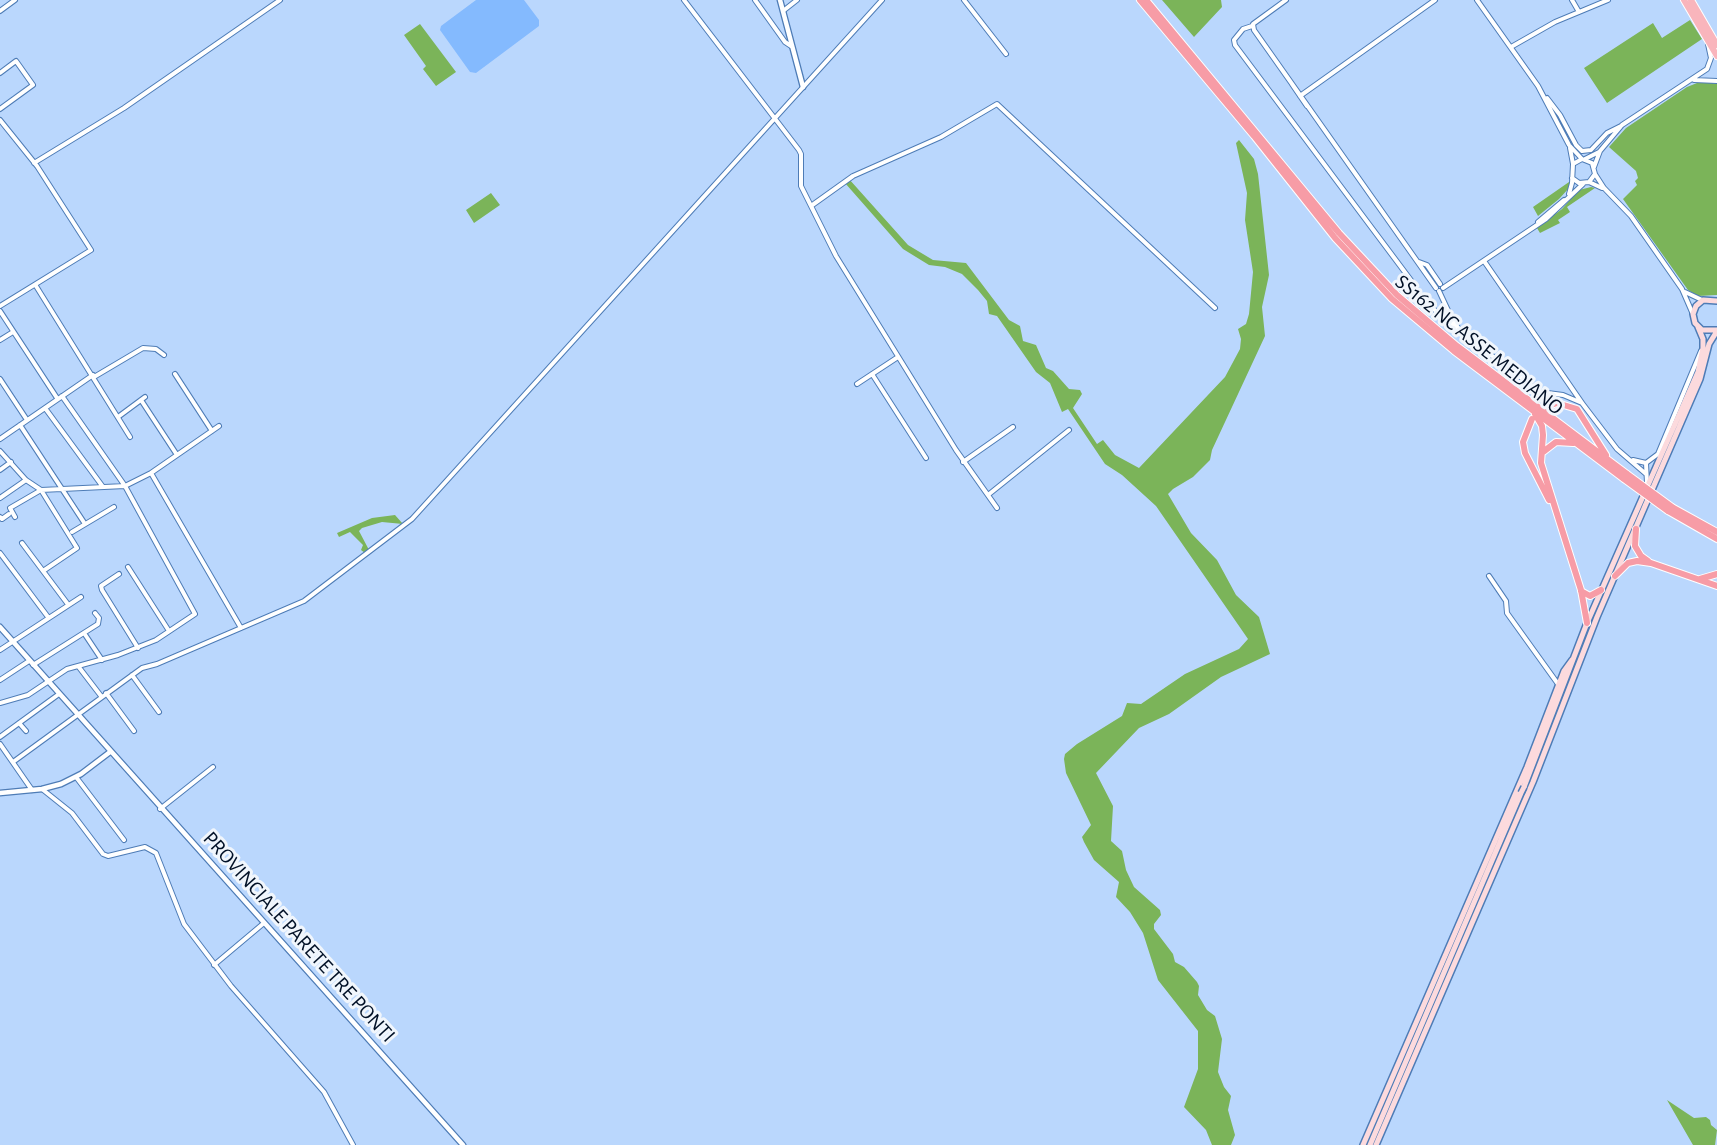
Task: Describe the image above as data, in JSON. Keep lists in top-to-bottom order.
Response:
{
  "streets": {
    "highway": ["SS162 NC ASSE MEDIANO"],
    "street": ["PROVINCIALE PARETE TRE PONTI"]
  }
}
